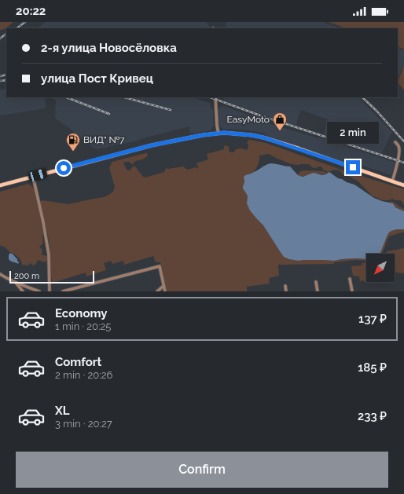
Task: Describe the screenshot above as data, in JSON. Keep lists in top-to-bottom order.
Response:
{
  "places": {
    "shop": ["EasyMoto"],
    "fuel station": ["ВИД\" №7"]
  },
  "scale_bar": "200 m",
  "north": "bottom left",
  "page": {
    "status": "20:22",
    "banner": ["2-я улица Новосёловка", "улица Пост Кривец"],
    "bubble": "2 min",
    "scale": "200 m",
    "list": [
      {
        "name": "Economy",
        "note": "1 min · 20:25",
        "value": "137 ₽"
      },
      {
        "name": "Comfort",
        "note": "2 min · 20:26",
        "value": "185 ₽"
      },
      {
        "name": "XL",
        "note": "3 min · 20:27",
        "value": "233 ₽"
      }
    ],
    "buttons": "Confirm"
  }
}
